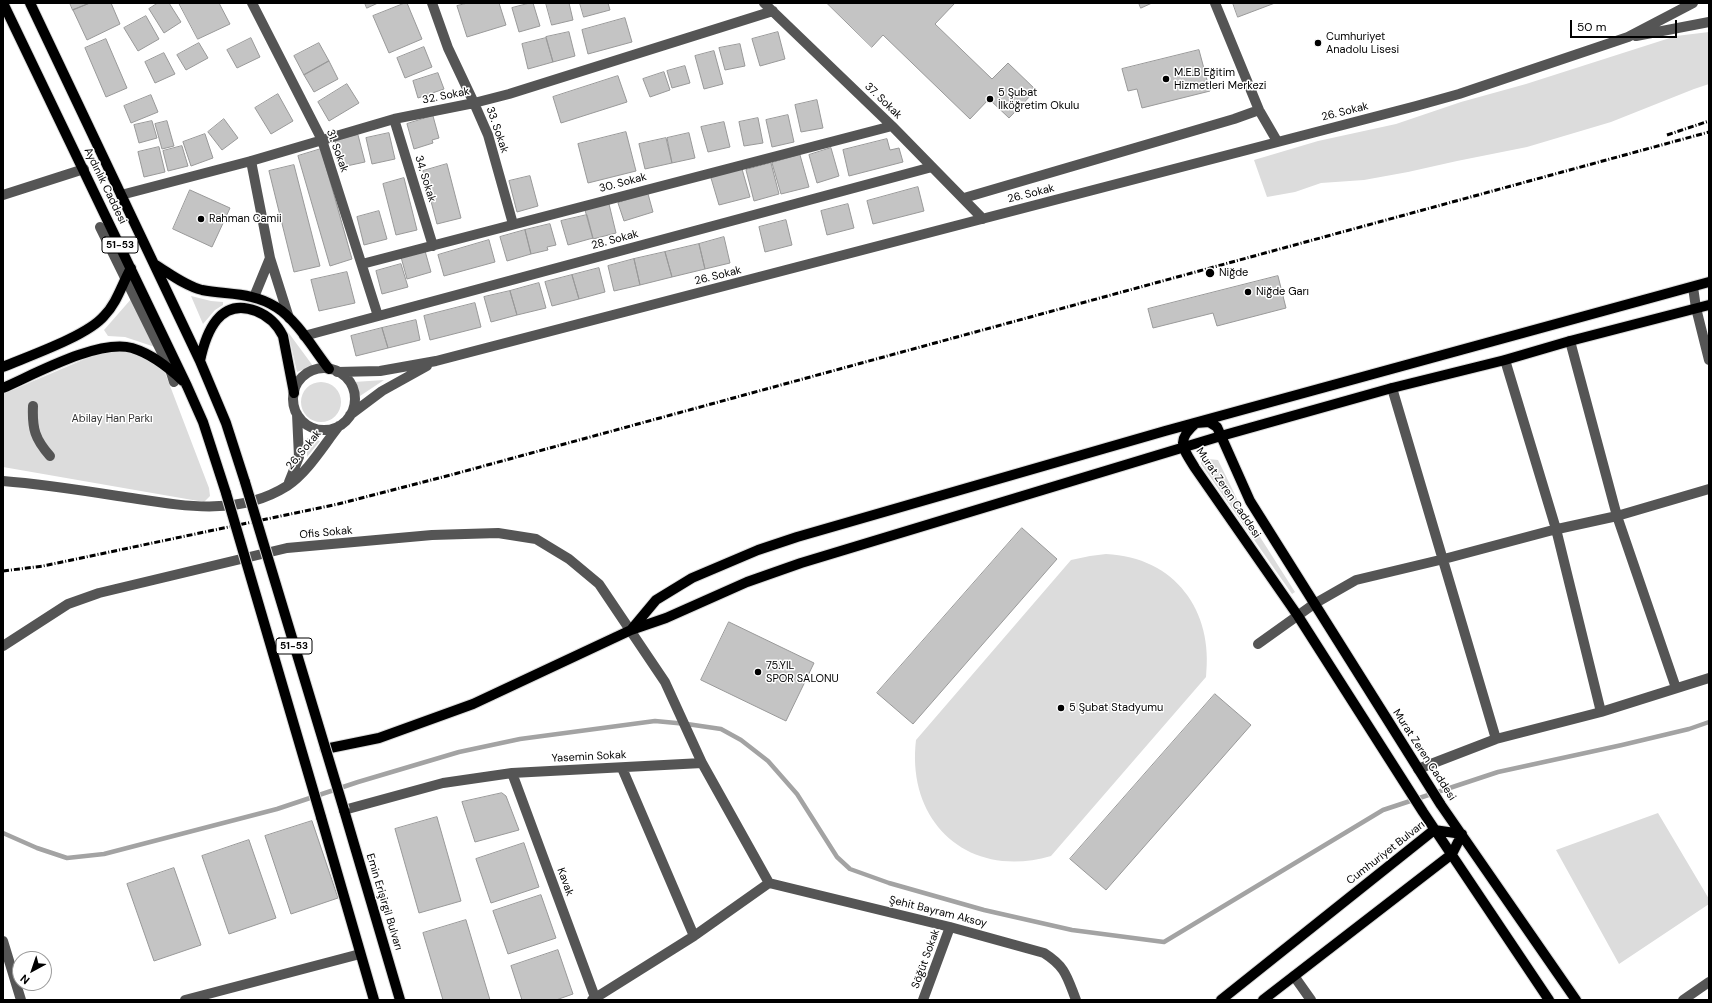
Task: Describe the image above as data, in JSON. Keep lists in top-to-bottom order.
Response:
{
  "streets": {
    "main road": [
      "Aydınlık Caddesi",
      "51-53",
      "Murat Zeren Caddesi",
      "Cumhuriyet Bulvarı",
      "Emin Erişirgil Bulvarı"
    ],
    "street": [
      "32. Sokak",
      "37. Sokak",
      "26. Sokak",
      "33. Sokak",
      "31. Sokak",
      "34. Sokak",
      "30. Sokak",
      "28. Sokak",
      "Ofis Sokak",
      "Yasemin Sokak",
      "Kavak",
      "Şehit Bayram Aksoy",
      "Söğüt Sokak"
    ]
  },
  "crossings": [
    ["32. Sokak", "37. Sokak"],
    ["32. Sokak", "33. Sokak"],
    ["32. Sokak", "31. Sokak"],
    ["32. Sokak", "34. Sokak"],
    ["32. Sokak", "Aydınlık Caddesi"],
    ["37. Sokak", "26. Sokak"],
    ["37. Sokak", "30. Sokak"],
    ["37. Sokak", "28. Sokak"],
    ["33. Sokak", "30. Sokak"],
    ["31. Sokak", "30. Sokak"],
    ["31. Sokak", "28. Sokak"],
    ["34. Sokak", "30. Sokak"],
    ["Aydınlık Caddesi", "51-53"],
    ["51-53", "Yasemin Sokak"],
    ["51-53", "Emin Erişirgil Bulvarı"],
    ["Murat Zeren Caddesi", "Cumhuriyet Bulvarı"],
    ["Ofis Sokak", "Yasemin Sokak"],
    ["Yasemin Sokak", "Kavak"],
    ["Yasemin Sokak", "Emin Erişirgil Bulvarı"],
    ["Şehit Bayram Aksoy", "Söğüt Sokak"]
  ],
  "parks": ["Abilay Han Parkı"],
  "places": [
    "Cumhuriyet Anadolu Lisesi",
    "M.E.B Eğitim Hizmetleri Merkezi",
    "5 Şubat İlköğretim Okulu",
    "Rahman Camii",
    "Niğde",
    "Niğde Garı",
    "75.YIL SPOR SALONU",
    "5 Şubat Stadyumu"
  ],
  "scale_bar": "50 m",
  "north": "bottom left"
}
